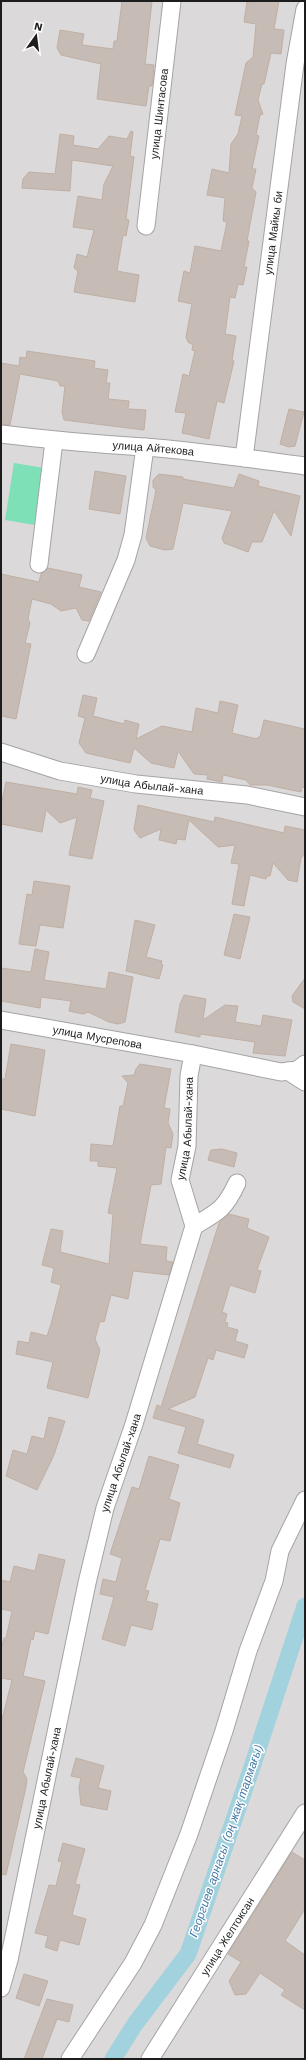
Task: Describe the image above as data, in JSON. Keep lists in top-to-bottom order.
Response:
{
  "streets": {
    "street": [
      "улица Шинтасова",
      "улица Майкы би",
      "улица Айтекова",
      "улица Абылай-хана",
      "улица Мусрепова",
      "улица Желтоксан"
    ]
  },
  "crossings": [
    ["улица Майкы би", "улица Айтекова"],
    ["улица Абылай-хана", "улица Мусрепова"]
  ],
  "water": ["Георгиев арнасы (оң жақ тармағы)"],
  "north": "top"
}
